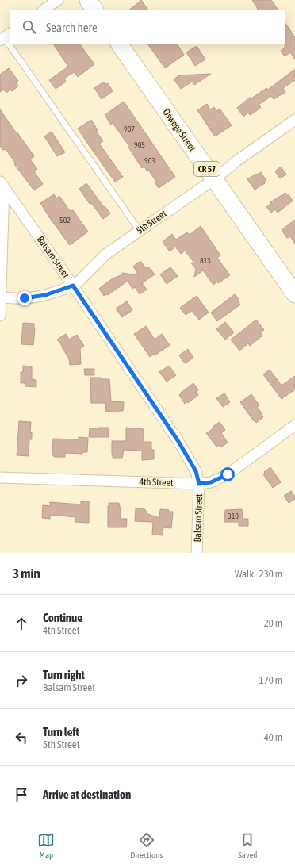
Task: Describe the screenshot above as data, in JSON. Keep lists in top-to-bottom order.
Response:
{
  "streets": {
    "main road": ["Oswego Street", "CR 57"],
    "street": ["5th Street", "Balsam Street", "4th Street"]
  },
  "crossings": [
    ["Oswego Street", "5th Street"],
    ["5th Street", "Balsam Street"],
    ["Balsam Street", "4th Street"]
  ],
  "house_numbers": [
    "907",
    "905",
    "903",
    "502",
    "813",
    "310"
  ],
  "page": {
    "search": "Search here",
    "heading": ["3 min", "Walk · 230 m"],
    "list": [
      ["Continue", "4th Street", "20 m"],
      ["Turn right", "Balsam Street", "170 m"],
      ["Turn left", "5th Street", "40 m"],
      "Arrive at destination"
    ],
    "nav": ["Map", "Directions", "Saved"]
  }
}
